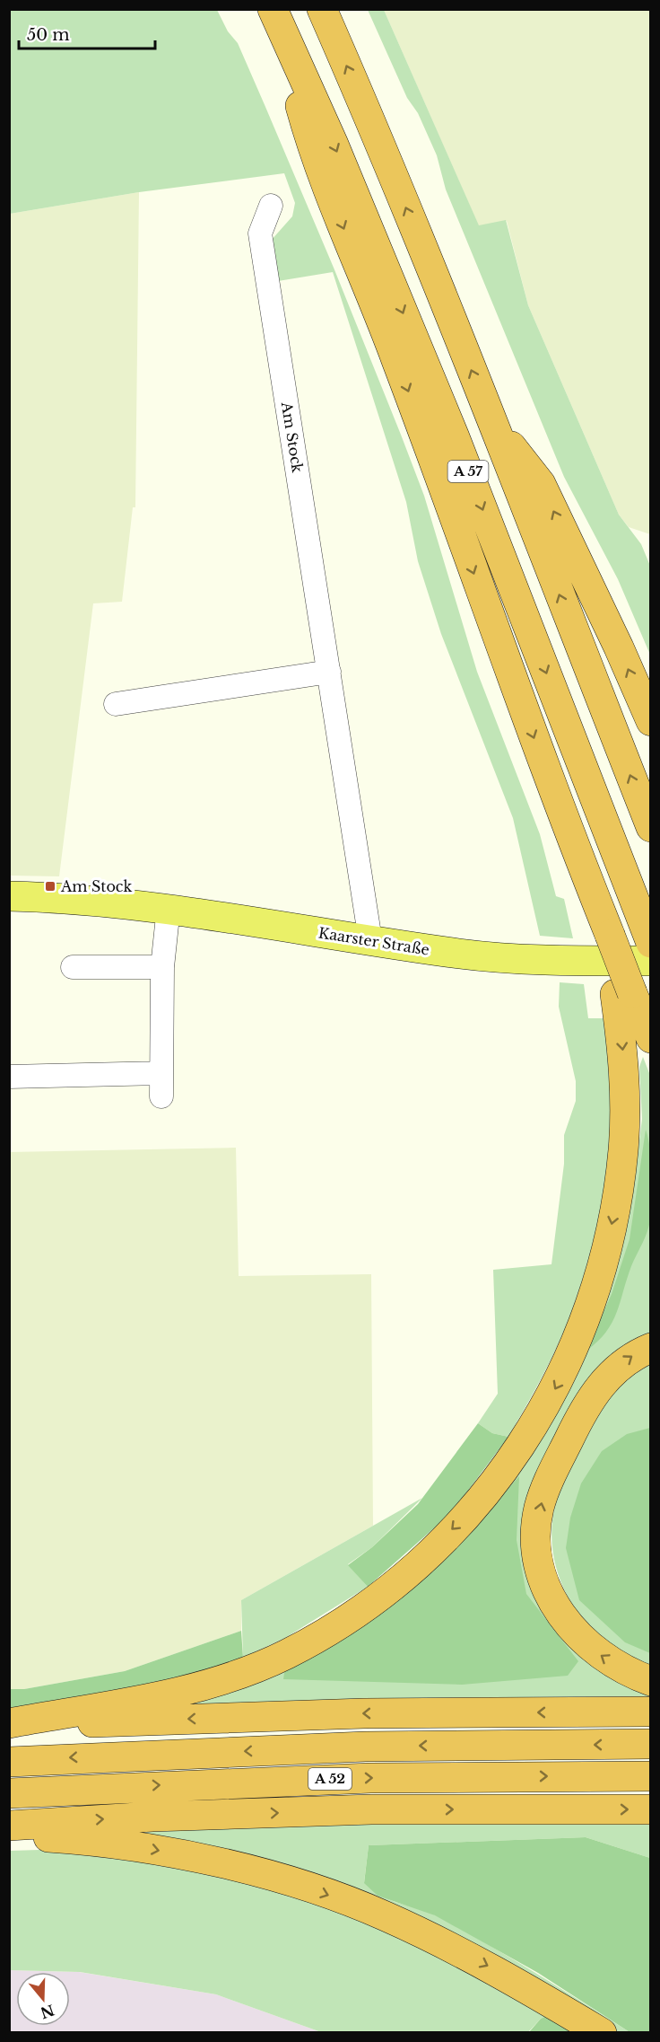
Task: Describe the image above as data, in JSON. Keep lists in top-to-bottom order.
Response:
{
  "streets": {
    "highway": ["A 57", "A 52"],
    "main road": ["Kaarster Straße"],
    "street": ["Am Stock"]
  },
  "crossings": [
    ["Am Stock", "Kaarster Straße"],
    ["A 57", "Kaarster Straße"]
  ],
  "places": {
    "transit": ["Am Stock"]
  },
  "scale_bar": "50 m",
  "north": "bottom"
}
